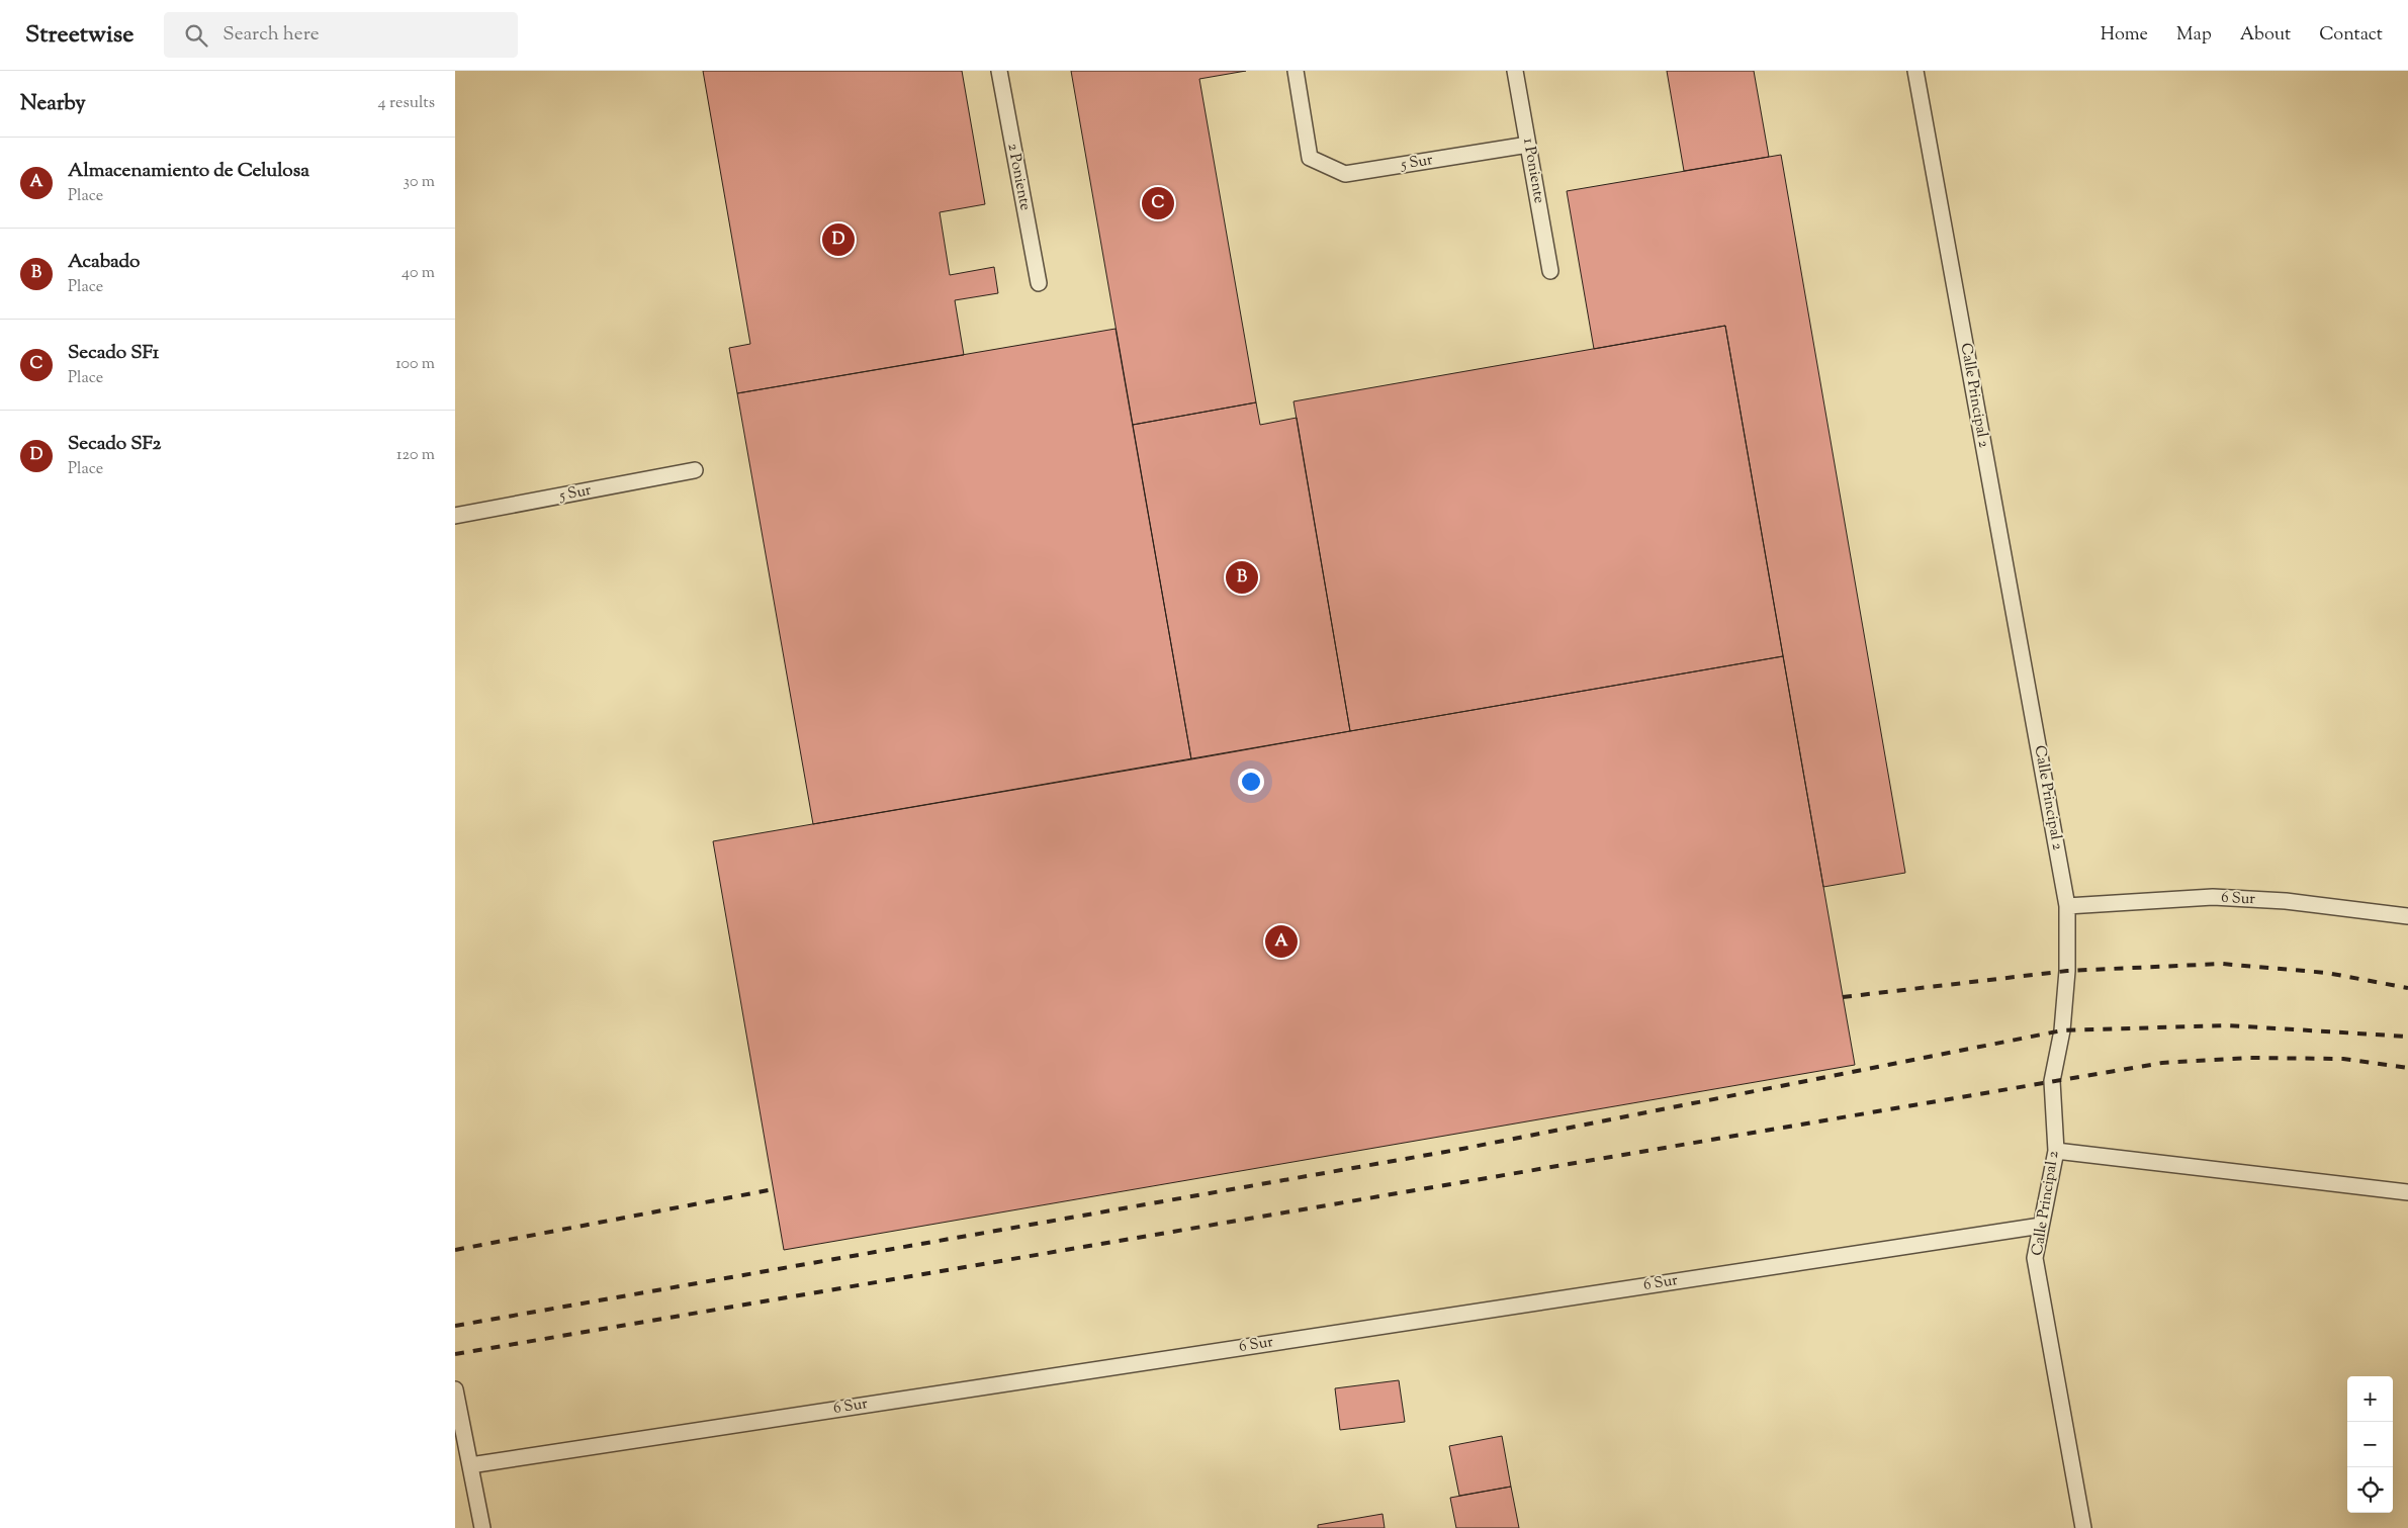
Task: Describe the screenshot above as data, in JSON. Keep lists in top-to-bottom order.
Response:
{
  "streets": {
    "lane": [
      "5 Sur",
      "1 Poniente",
      "2 Poniente",
      "Calle Principal 2",
      "6 Sur"
    ]
  },
  "crossings": [
    ["5 Sur", "1 Poniente"],
    ["Calle Principal 2", "6 Sur"]
  ],
  "page": {
    "header": "Streetwise",
    "search": "Search here",
    "nav": [
      "Home",
      "Map",
      "About",
      "Contact"
    ],
    "heading": ["Nearby", "4 results"],
    "list": [
      {
        "mark": "A",
        "name": "Almacenamiento de Celulosa",
        "note": "Place",
        "value": "30 m"
      },
      {
        "mark": "B",
        "name": "Acabado",
        "note": "Place",
        "value": "40 m"
      },
      {
        "mark": "C",
        "name": "Secado SF1",
        "note": "Place",
        "value": "100 m"
      },
      {
        "mark": "D",
        "name": "Secado SF2",
        "note": "Place",
        "value": "120 m"
      }
    ],
    "pins": [
      "C",
      "D",
      "B",
      "A"
    ],
    "map_buttons": ["+", "−"]
  }
}
